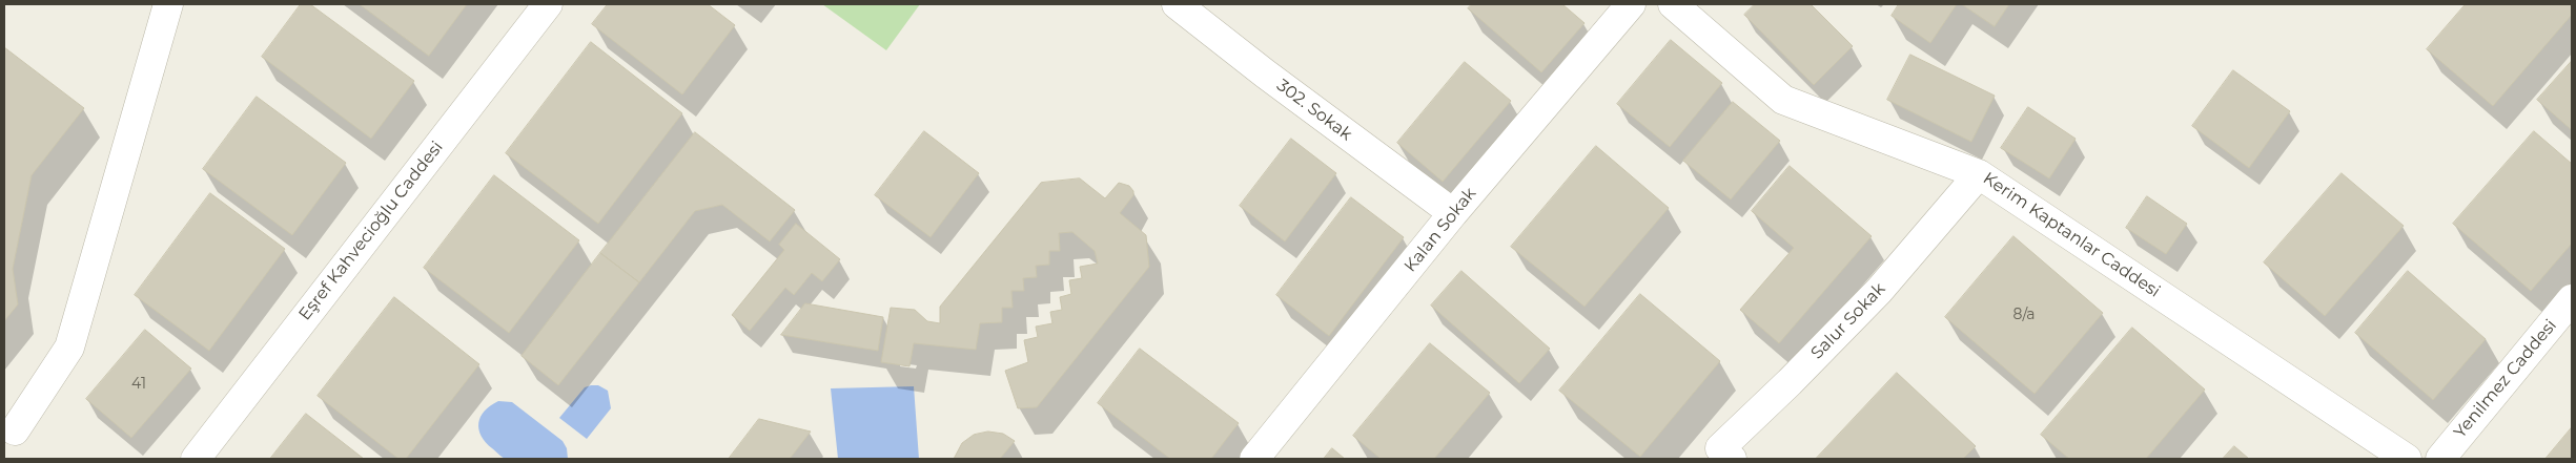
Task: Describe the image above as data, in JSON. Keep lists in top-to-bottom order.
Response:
{
  "streets": {
    "street": [
      "302. Sokak",
      "Kalan Sokak",
      "Eşref Kahvecioğlu Caddesi",
      "Kerim Kaptanlar Caddesi",
      "Salur Sokak",
      "Yenilmez Caddesi"
    ]
  },
  "crossings": [
    ["302. Sokak", "Kalan Sokak"],
    ["Kerim Kaptanlar Caddesi", "Salur Sokak"]
  ],
  "house_numbers": ["8/a", "41"]
}
